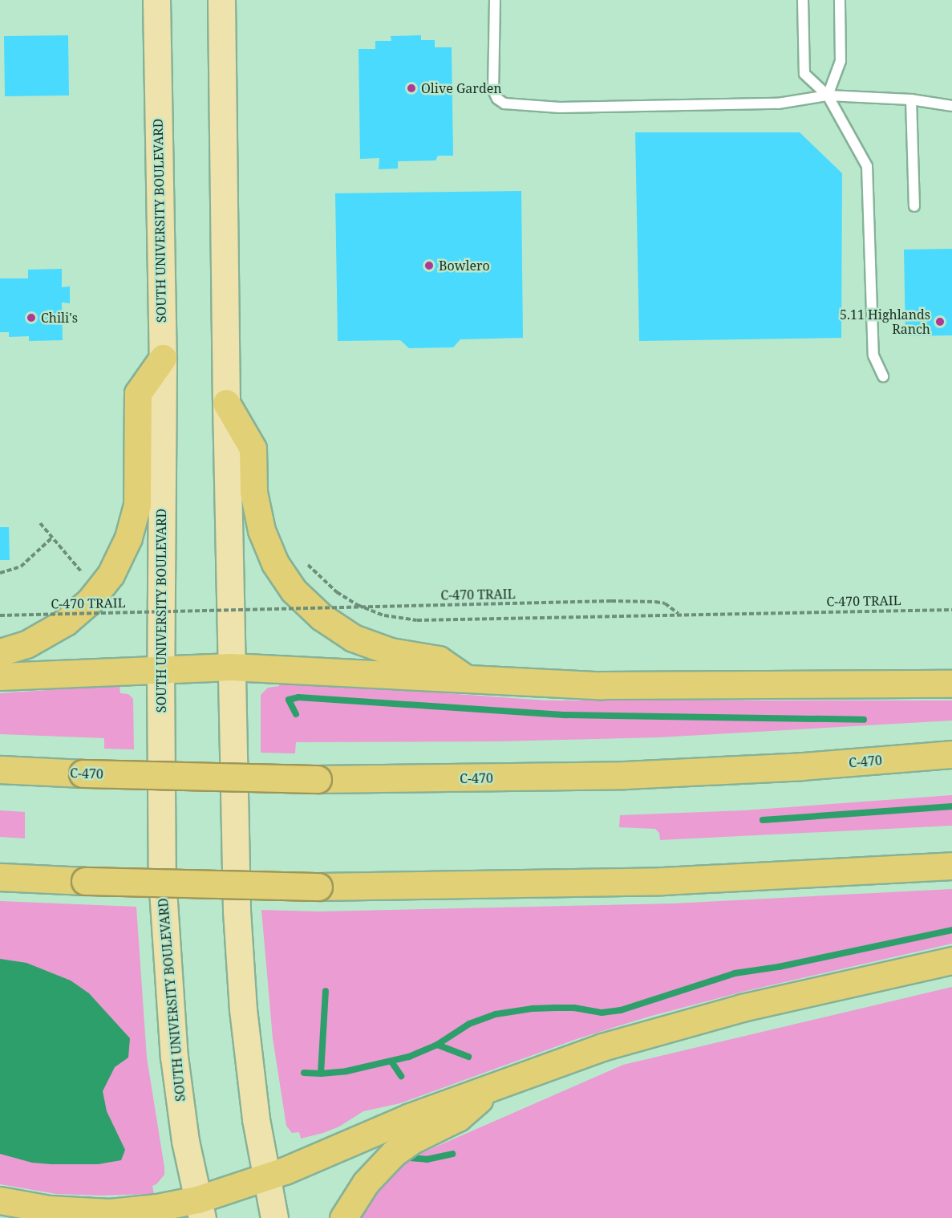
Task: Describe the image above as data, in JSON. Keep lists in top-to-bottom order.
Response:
{
  "streets": {
    "highway": ["C-470"],
    "main road": ["SOUTH UNIVERSITY BOULEVARD"],
    "path": ["C-470 TRAIL"]
  },
  "places": [
    "Olive Garden",
    "Bowlero",
    "Chili's",
    "5.11 Highlands Ranch"
  ]
}
